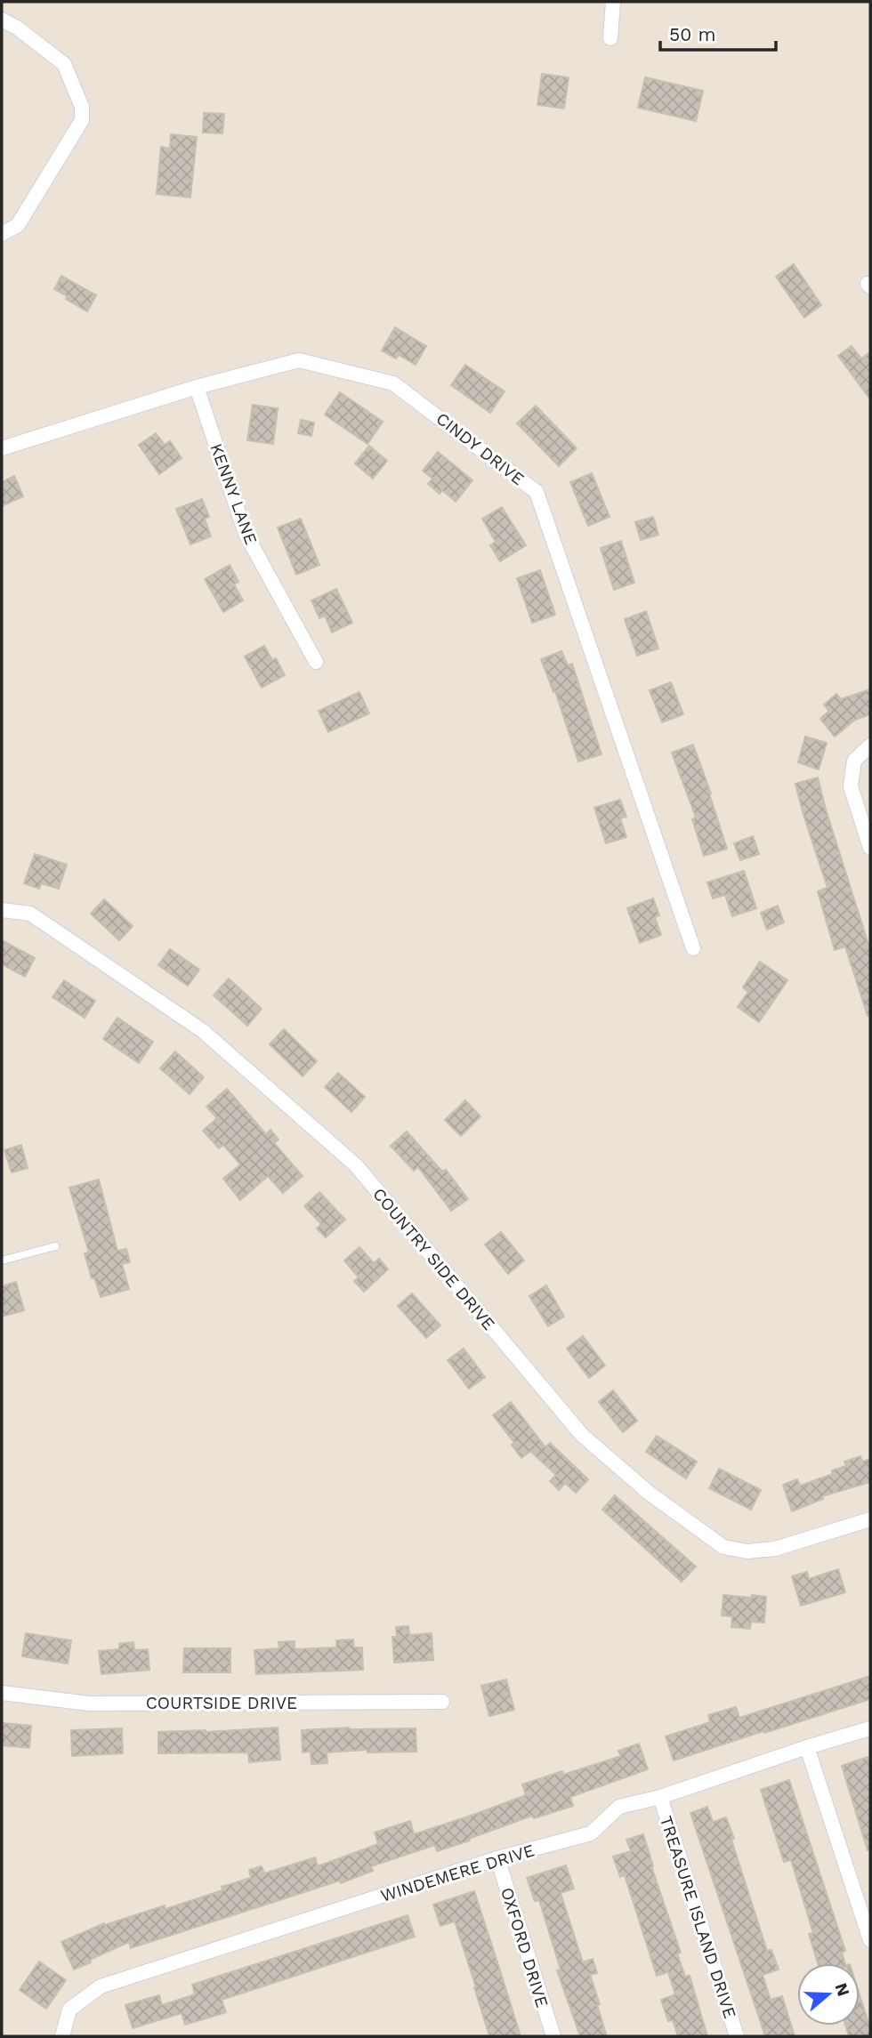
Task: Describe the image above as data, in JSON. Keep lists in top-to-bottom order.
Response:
{
  "streets": {
    "street": [
      "CINDY DRIVE",
      "KENNY LANE",
      "COUNTRY SIDE DRIVE",
      "COURTSIDE DRIVE",
      "WINDEMERE DRIVE",
      "TREASURE ISLAND DRIVE",
      "OXFORD DRIVE"
    ]
  },
  "crossings": [
    ["CINDY DRIVE", "KENNY LANE"],
    ["WINDEMERE DRIVE", "TREASURE ISLAND DRIVE"],
    ["WINDEMERE DRIVE", "OXFORD DRIVE"]
  ],
  "scale_bar": "50 m",
  "north": "right"
}
